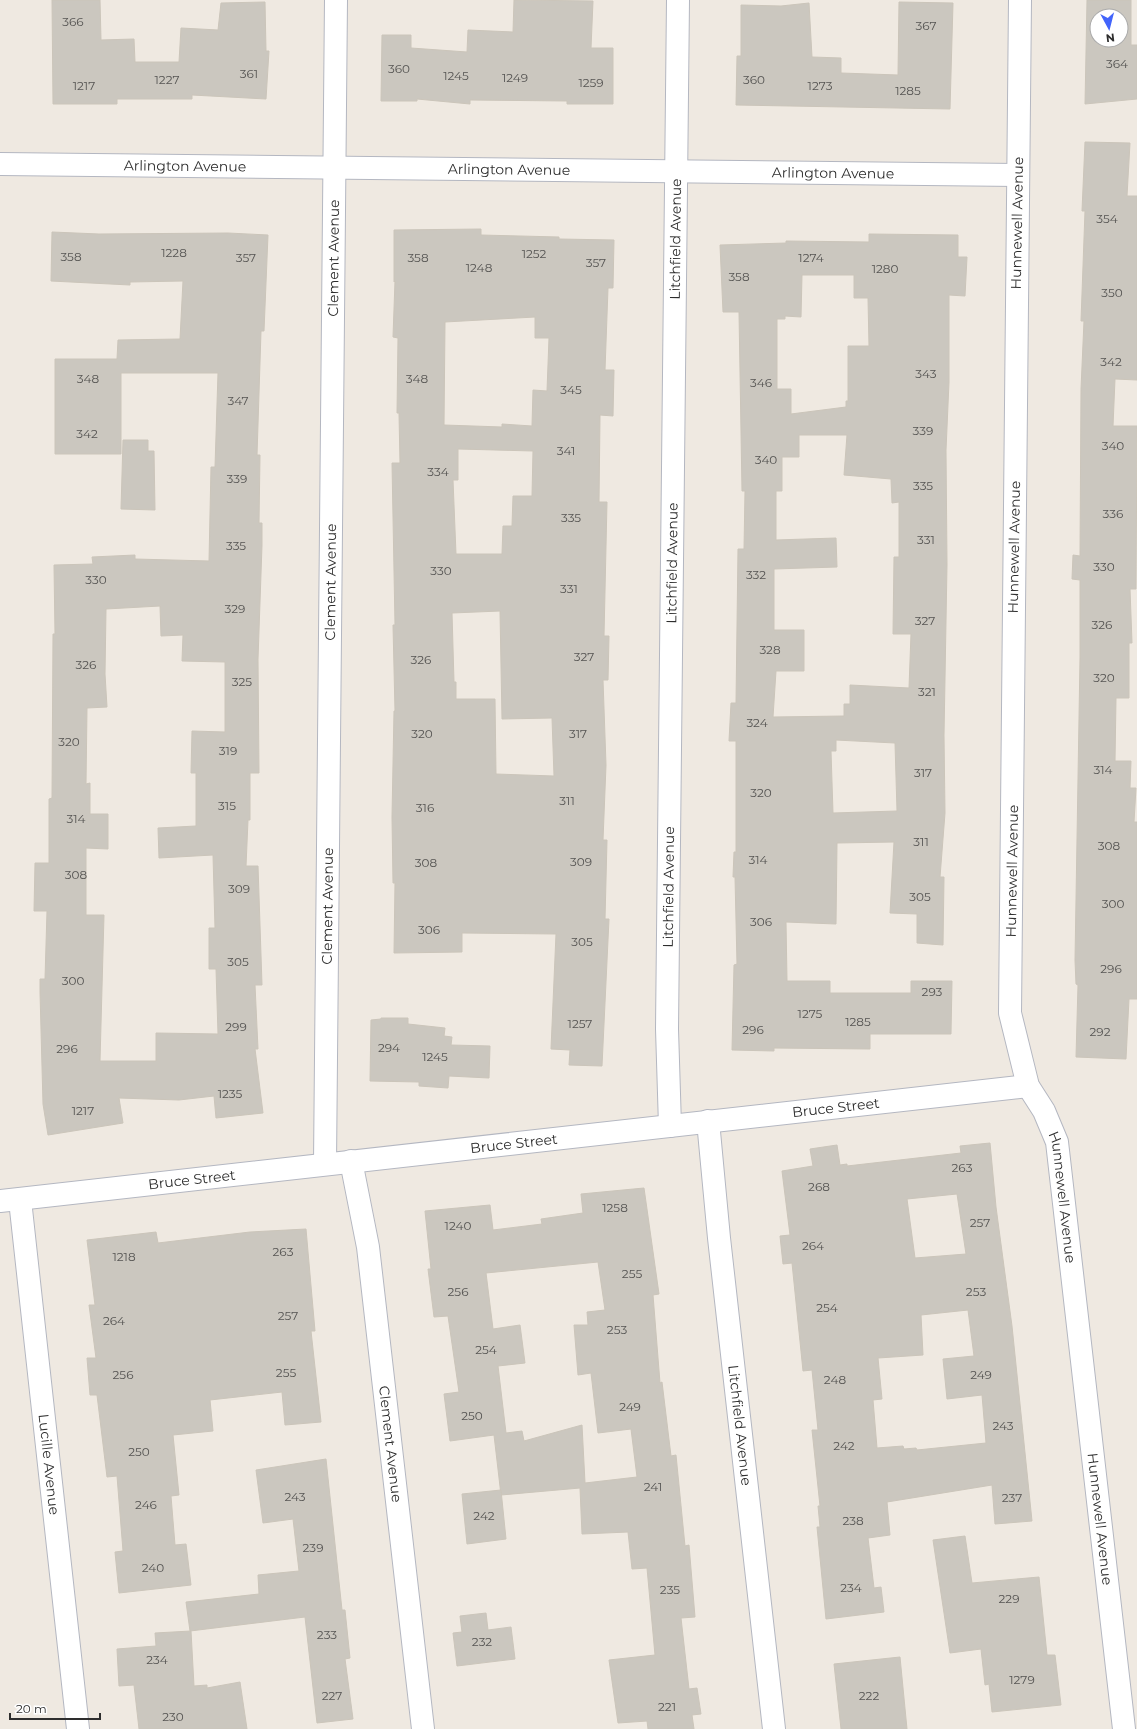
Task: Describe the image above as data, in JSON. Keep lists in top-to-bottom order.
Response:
{
  "streets": {
    "street": [
      "Arlington Avenue",
      "Hunnewell Avenue",
      "Litchfield Avenue",
      "Clement Avenue",
      "Bruce Street",
      "Lucille Avenue"
    ]
  },
  "crossings": [
    ["Arlington Avenue", "Hunnewell Avenue"],
    ["Arlington Avenue", "Litchfield Avenue"],
    ["Arlington Avenue", "Clement Avenue"],
    ["Hunnewell Avenue", "Bruce Street"],
    ["Litchfield Avenue", "Bruce Street"],
    ["Clement Avenue", "Bruce Street"],
    ["Bruce Street", "Lucille Avenue"]
  ],
  "house_numbers": [
    "366",
    "367",
    "364",
    "360",
    "361",
    "1245",
    "1249",
    "1227",
    "360",
    "1259",
    "1217",
    "1273",
    "1285",
    "354",
    "1228",
    "1252",
    "358",
    "357",
    "358",
    "1274",
    "357",
    "1248",
    "1280",
    "358",
    "350",
    "342",
    "343",
    "348",
    "348",
    "346",
    "345",
    "347",
    "339",
    "342",
    "340",
    "341",
    "340",
    "334",
    "339",
    "335",
    "336",
    "335",
    "331",
    "335",
    "330",
    "330",
    "332",
    "330",
    "331",
    "329",
    "327",
    "326",
    "328",
    "327",
    "326",
    "326",
    "320",
    "325",
    "321",
    "324",
    "320",
    "317",
    "320",
    "319",
    "314",
    "317",
    "320",
    "311",
    "315",
    "316",
    "314",
    "311",
    "308",
    "314",
    "309",
    "308",
    "308",
    "309",
    "305",
    "300",
    "306",
    "306",
    "305",
    "305",
    "296",
    "300",
    "293",
    "1275",
    "1285",
    "1257",
    "299",
    "296",
    "292",
    "294",
    "296",
    "1245",
    "1235",
    "1217",
    "263",
    "268",
    "1258",
    "257",
    "1240",
    "264",
    "263",
    "1218",
    "255",
    "256",
    "253",
    "254",
    "257",
    "264",
    "253",
    "254",
    "255",
    "256",
    "249",
    "248",
    "249",
    "250",
    "243",
    "242",
    "250",
    "241",
    "243",
    "237",
    "246",
    "242",
    "238",
    "239",
    "240",
    "234",
    "235",
    "229",
    "233",
    "232",
    "234",
    "1279",
    "227",
    "222",
    "221",
    "230"
  ],
  "scale_bar": "20 m",
  "north": "bottom"
}
